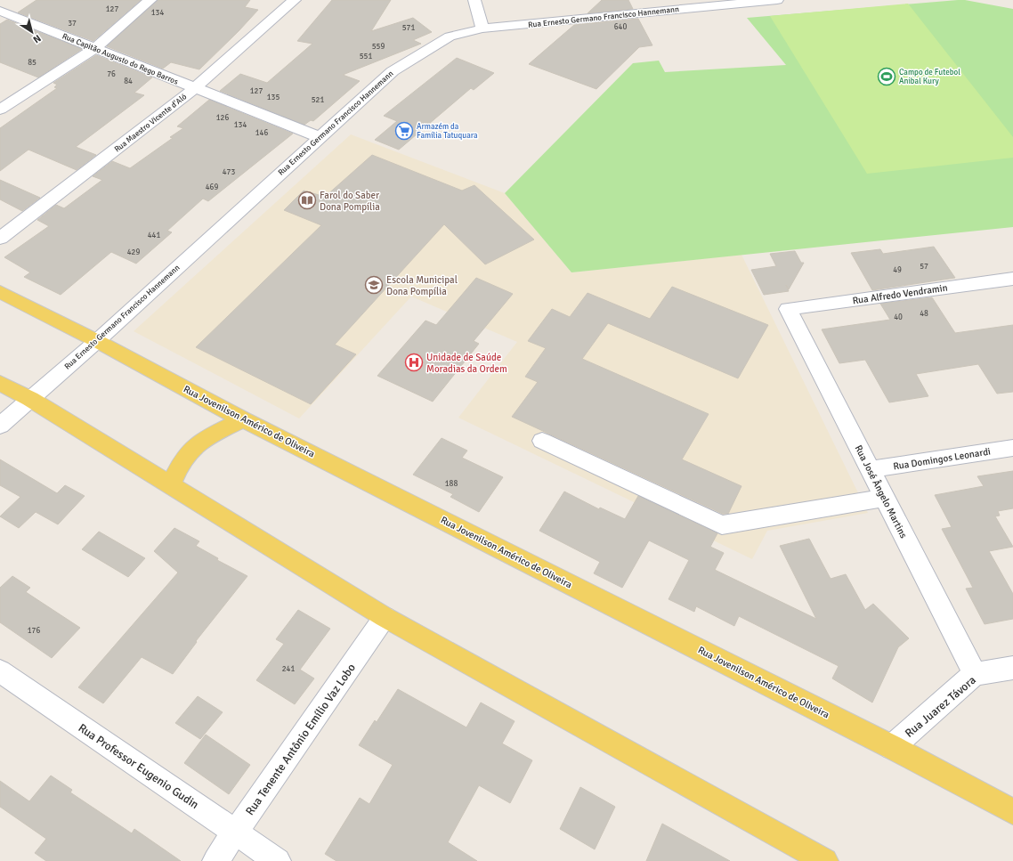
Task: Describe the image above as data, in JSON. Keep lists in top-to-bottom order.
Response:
{
  "streets": {
    "main road": ["Rua Jovenilson Américo de Oliveira"],
    "street": [
      "Rua Ernesto Germano Francisco Hannemann",
      "Rua Capitão Augusto do Rego Barros",
      "Rua Maestro Vicente d'Aló",
      "Rua Alfredo Vendramin",
      "Rua Domingos Leonardi",
      "Rua José Ângelo Martins",
      "Rua Juarez Távora",
      "Rua Tenente Antônio Emílio Vaz Lobo",
      "Rua Professor Eugenio Gudin"
    ]
  },
  "crossings": [
    ["Rua Ernesto Germano Francisco Hannemann", "Rua Capitão Augusto do Rego Barros"],
    ["Rua Ernesto Germano Francisco Hannemann", "Rua Jovenilson Américo de Oliveira"],
    ["Rua Capitão Augusto do Rego Barros", "Rua Maestro Vicente d'Aló"],
    ["Rua Alfredo Vendramin", "Rua José Ângelo Martins"],
    ["Rua Jovenilson Américo de Oliveira", "Rua Juarez Távora"],
    ["Rua Domingos Leonardi", "Rua José Ângelo Martins"],
    ["Rua José Ângelo Martins", "Rua Juarez Távora"],
    ["Rua Tenente Antônio Emílio Vaz Lobo", "Rua Professor Eugenio Gudin"]
  ],
  "places": {
    "sports": ["Campo de Futebol Anibal Kury"],
    "supermarket": ["Armazém da Família Tatuquara"],
    "library": ["Farol do Saber Dona Pompília"],
    "school or university": ["Escola Municipal Dona Pompília"],
    "hospital": ["Unidade de Saúde Moradias da Ordem"]
  },
  "house_numbers": [
    "127",
    "134",
    "37",
    "640",
    "571",
    "559",
    "551",
    "85",
    "76",
    "84",
    "127",
    "135",
    "521",
    "126",
    "134",
    "146",
    "473",
    "469",
    "441",
    "429",
    "57",
    "49",
    "48",
    "40",
    "188",
    "176",
    "241"
  ],
  "north": "bottom right"
}
